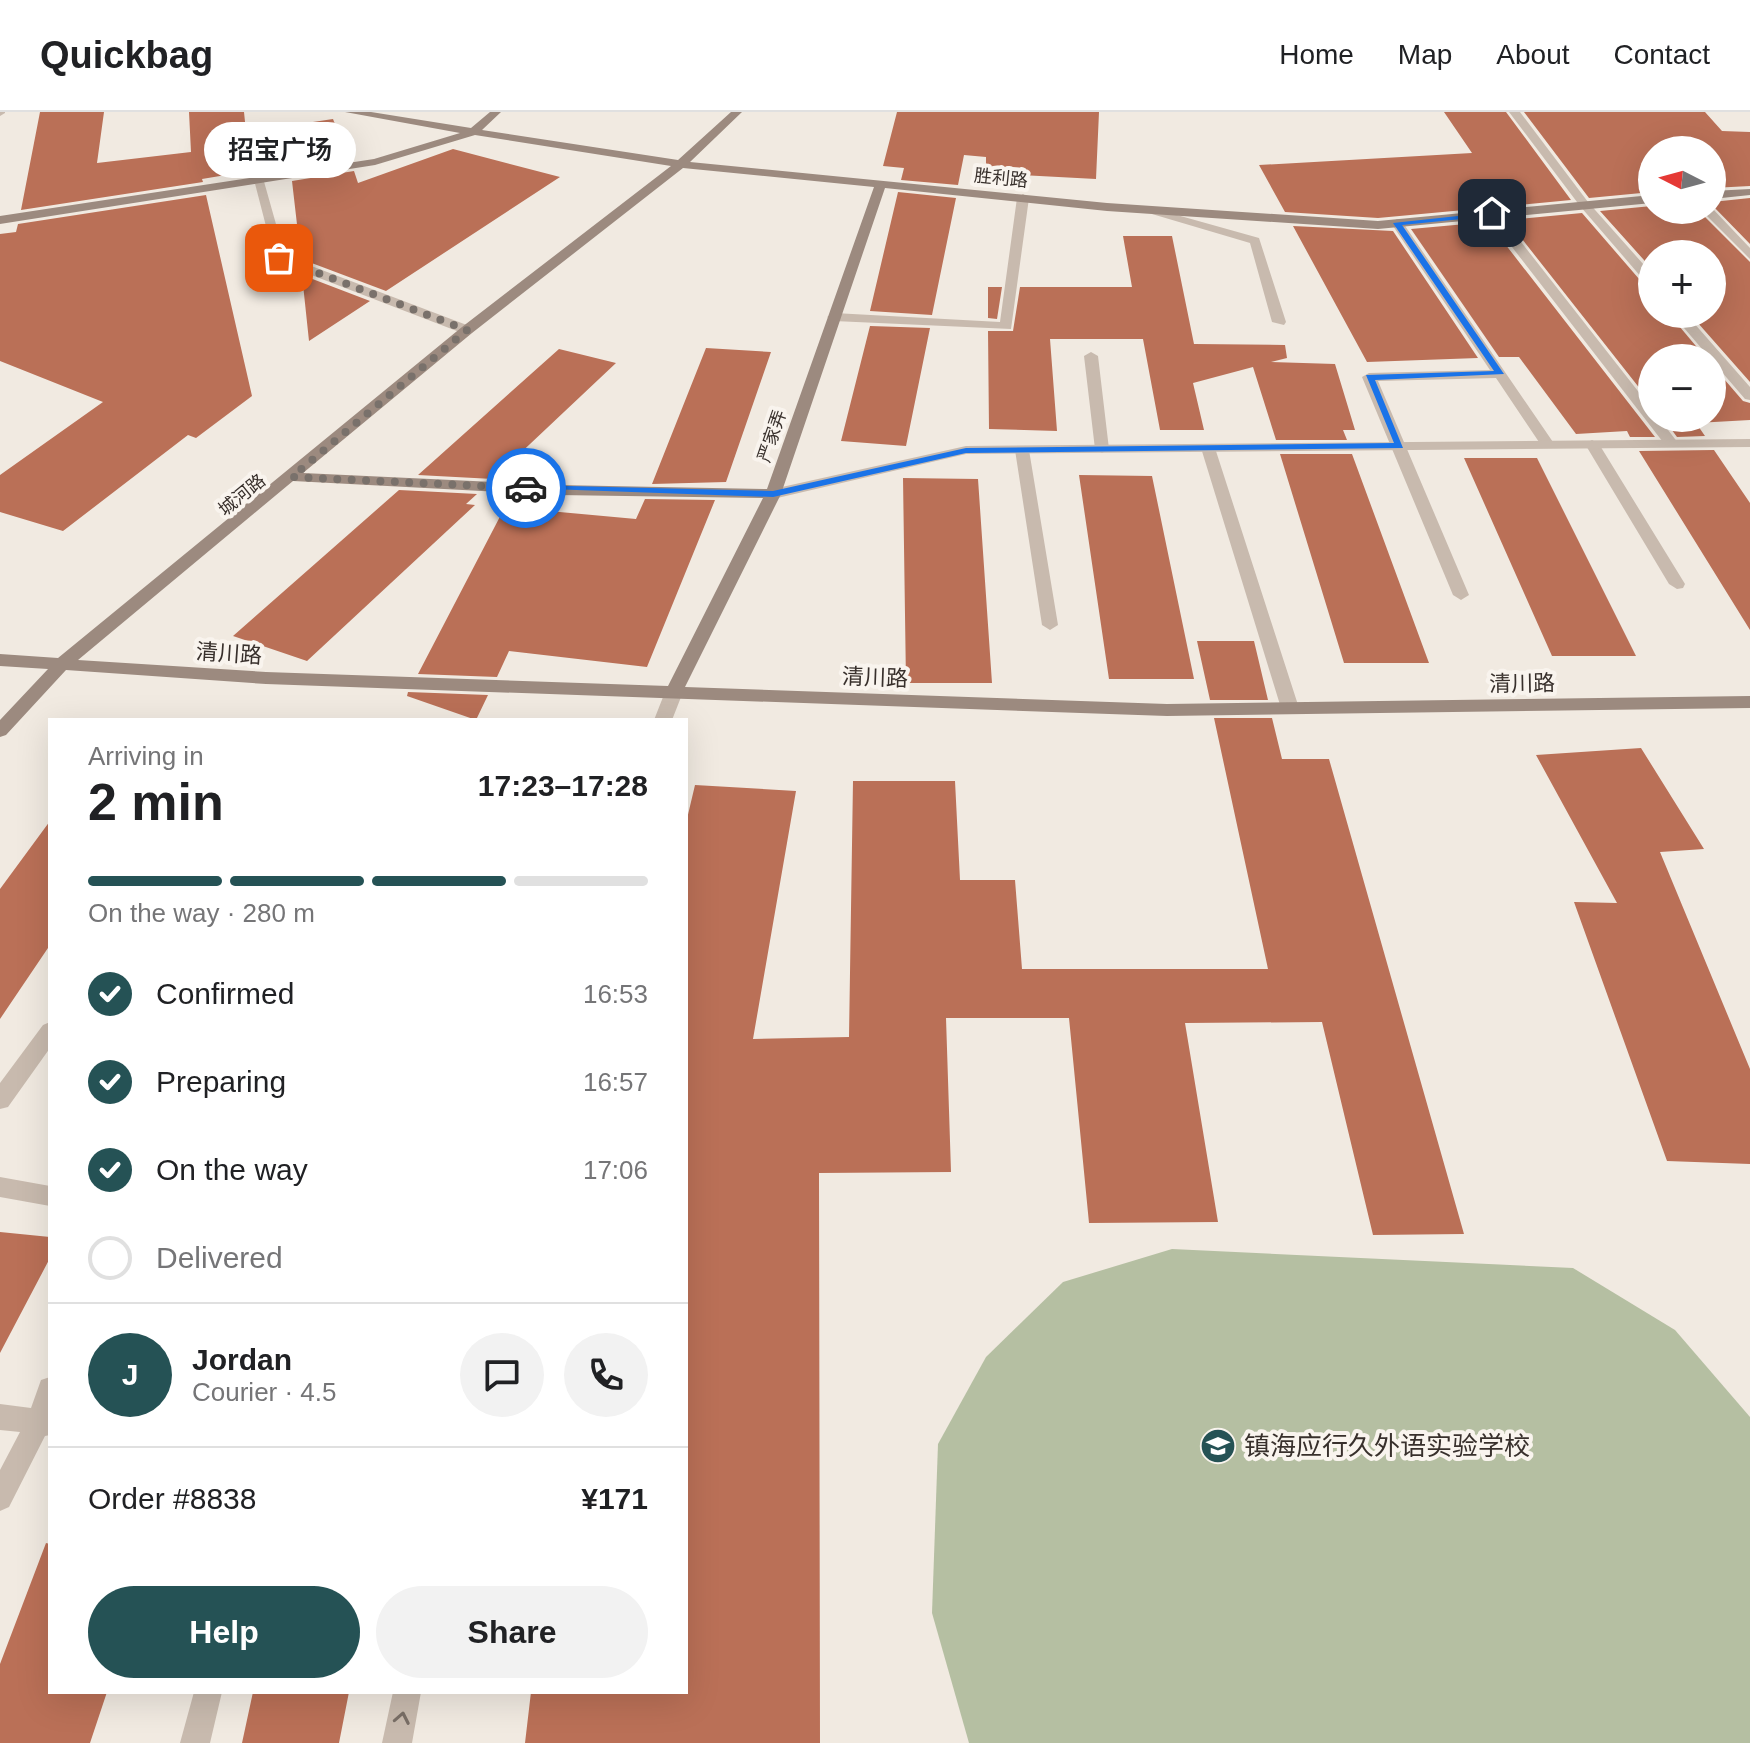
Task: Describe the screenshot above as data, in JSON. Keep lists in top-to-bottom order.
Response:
{
  "streets": {
    "street": [
      "胜利路",
      "严家弄",
      "城河路",
      "清川路"
    ]
  },
  "crossings": [
    ["胜利路", "严家弄"],
    ["胜利路", "城河路"],
    ["严家弄", "清川路"],
    ["城河路", "清川路"]
  ],
  "places": {
    "other": ["招宝广场"],
    "school or university": ["镇海应行久外语实验学校"]
  },
  "north": "left",
  "page": {
    "header": "Quickbag",
    "nav": [
      "Home",
      "Map",
      "About",
      "Contact"
    ],
    "bubble": "招宝广场",
    "map_buttons": ["+", "−"],
    "heading": ["2 min", "Arriving in", "17:23–17:28"],
    "panel": [
      "Jordan",
      "Courier · 4.5",
      "Order #8838",
      "¥171"
    ],
    "bar": "On the way · 280 m",
    "list": [
      ["Confirmed", "16:53"],
      ["Preparing", "16:57"],
      ["On the way", "17:06"],
      "Delivered"
    ],
    "round": "J",
    "buttons": ["Help", "Share"]
  }
}
